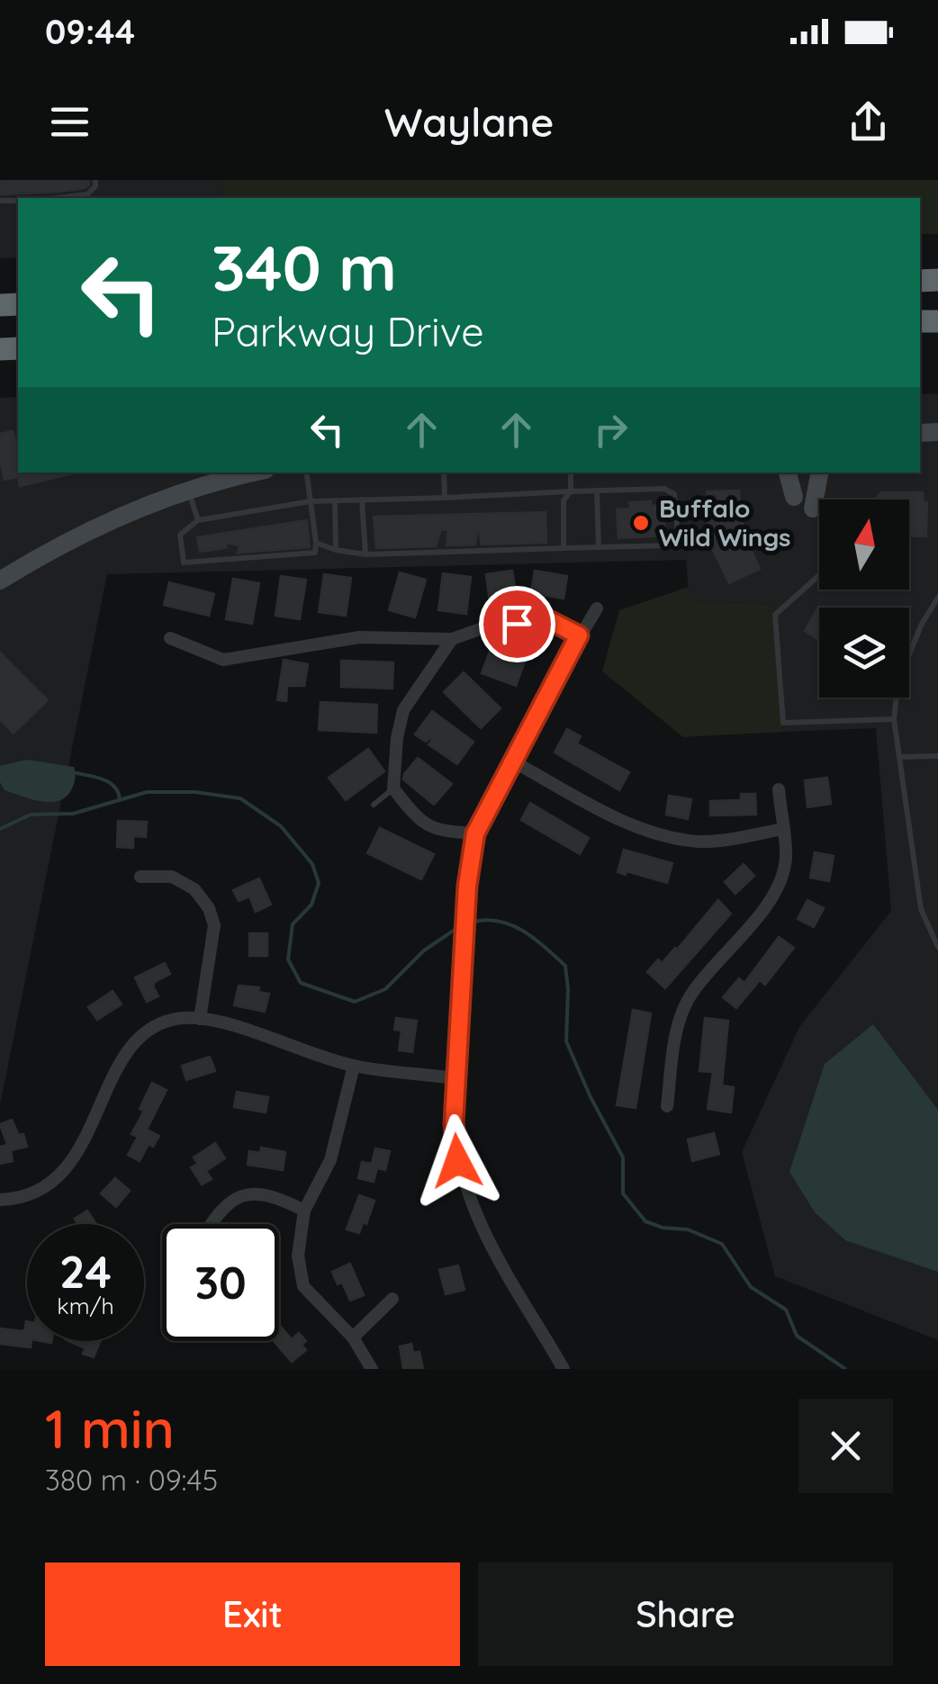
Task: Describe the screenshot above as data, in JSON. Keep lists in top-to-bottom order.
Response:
{
  "places": ["Buffalo Wild Wings"],
  "north": "top",
  "page": {
    "status": "09:44",
    "header": "Waylane",
    "turn": ["340 m", "Parkway Drive"],
    "speed": "24 km/h",
    "limit": "30",
    "heading": ["1 min", "380 m · 09:45"],
    "buttons": ["Exit", "Share"]
  }
}
